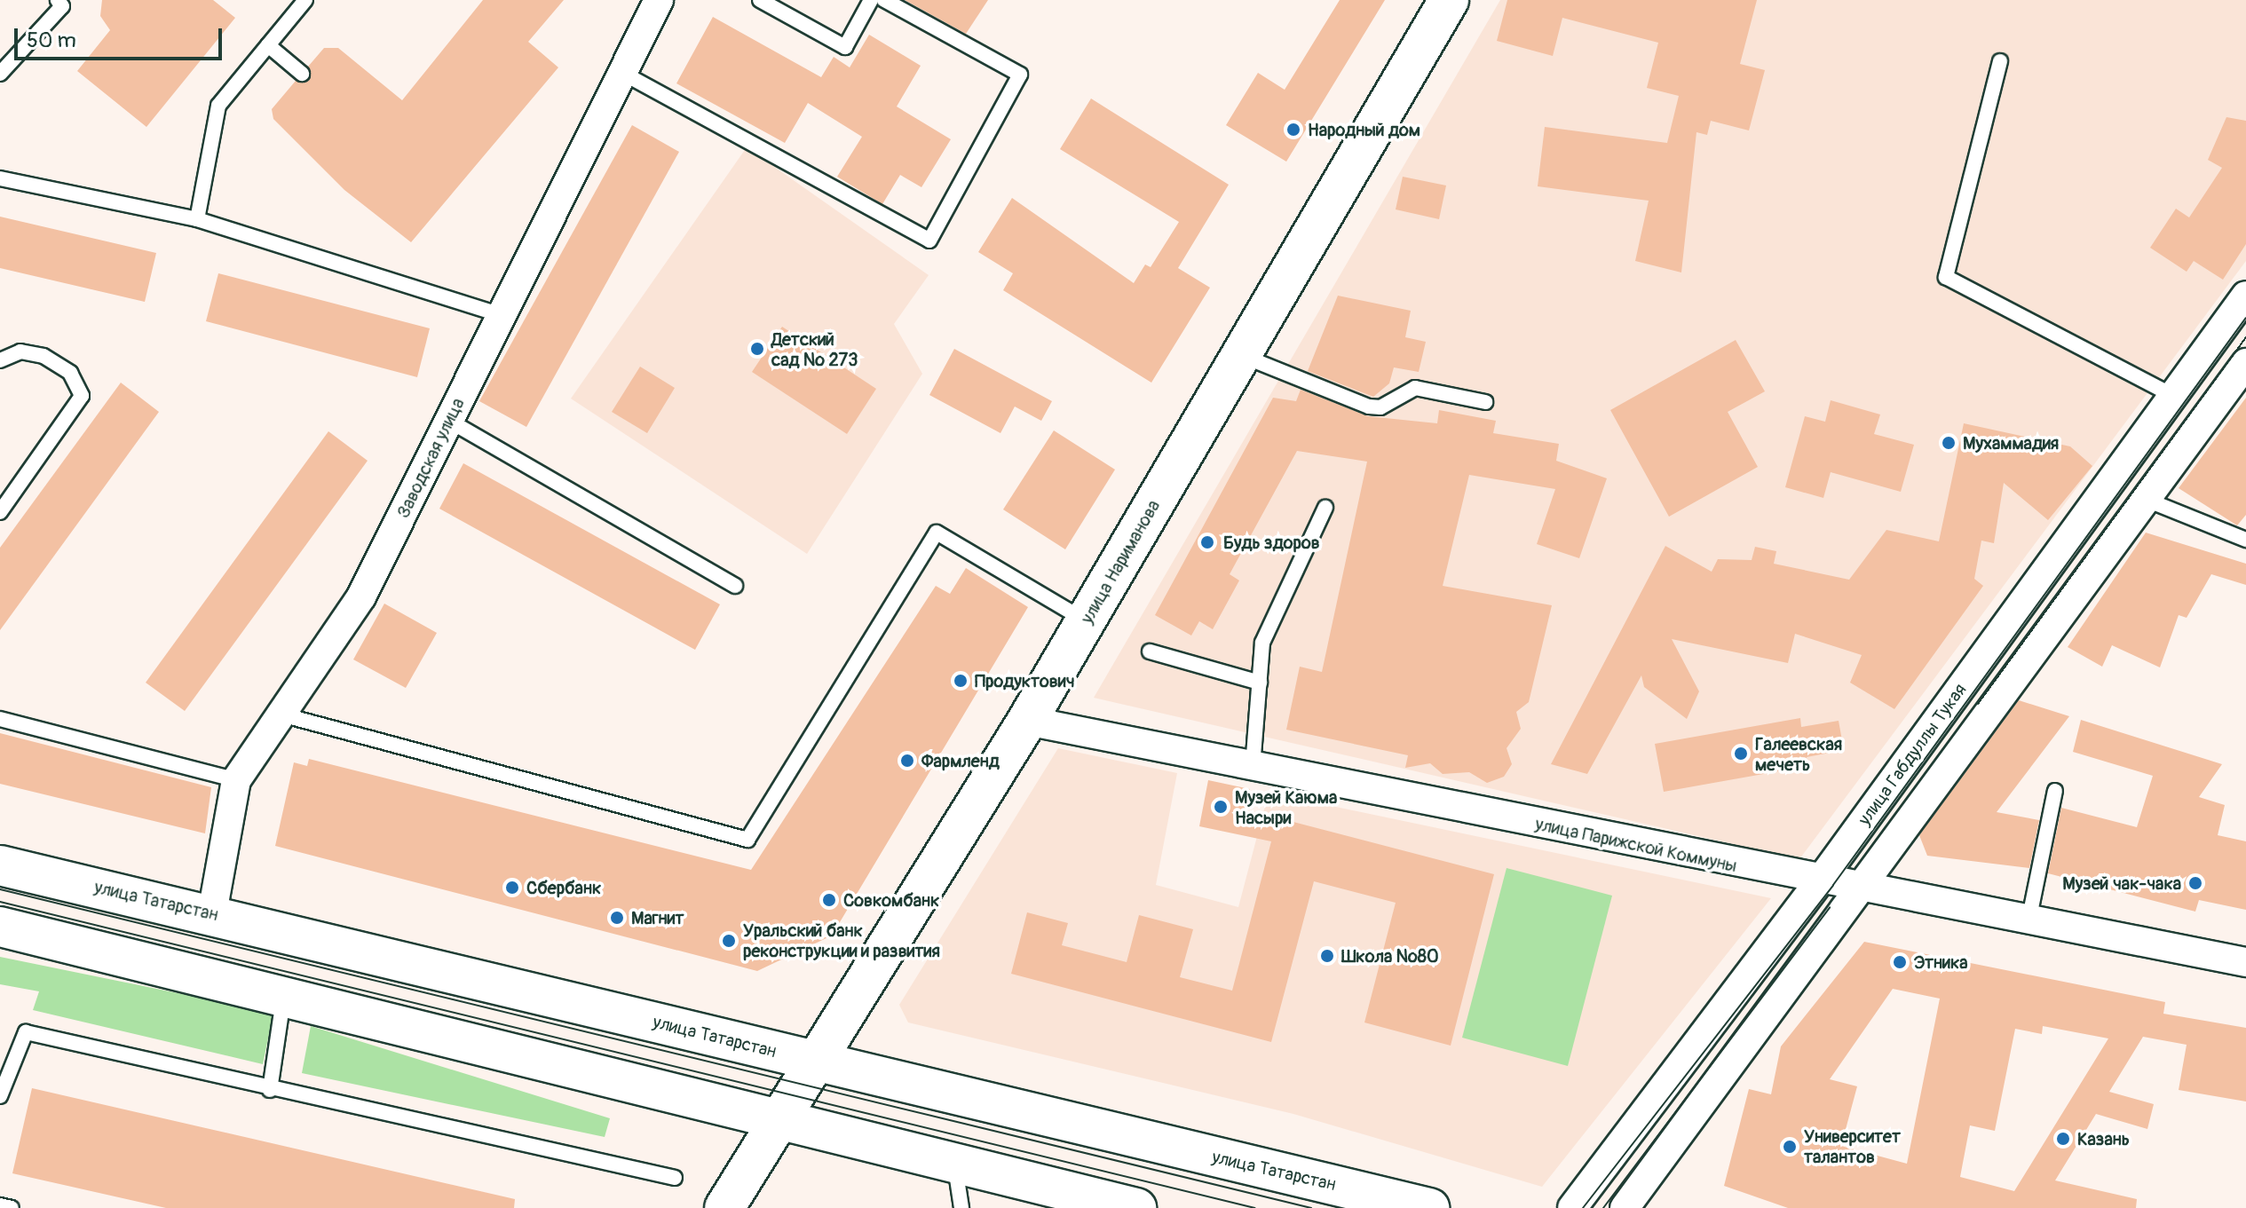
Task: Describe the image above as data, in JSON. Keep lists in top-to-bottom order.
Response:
{
  "streets": {
    "main road": ["улица Нариманова", "улица Татарстан"],
    "street": ["Заводская улица", "улица Габдуллы Тукая", "улица Парижской Коммуны"]
  },
  "crossings": [
    ["Заводская улица", "улица Татарстан"],
    ["улица Нариманова", "улица Парижской Коммуны"],
    ["улица Нариманова", "улица Татарстан"],
    ["улица Габдуллы Тукая", "улица Парижской Коммуны"]
  ],
  "places": [
    "Народный дом",
    "Детский сад № 273",
    "Мухаммадия",
    "Будь здоров",
    "Продуктович",
    "Галеевская мечеть",
    "Фармленд",
    "Музей Каюма Насыри",
    "Музей чак-чака",
    "Сбербанк",
    "Совкомбанк",
    "Магнит",
    "Уральский банк реконструкции и развития",
    "Школа №80",
    "Этника",
    "Казань",
    "Университет талантов"
  ],
  "scale_bar": "50 m"
}
